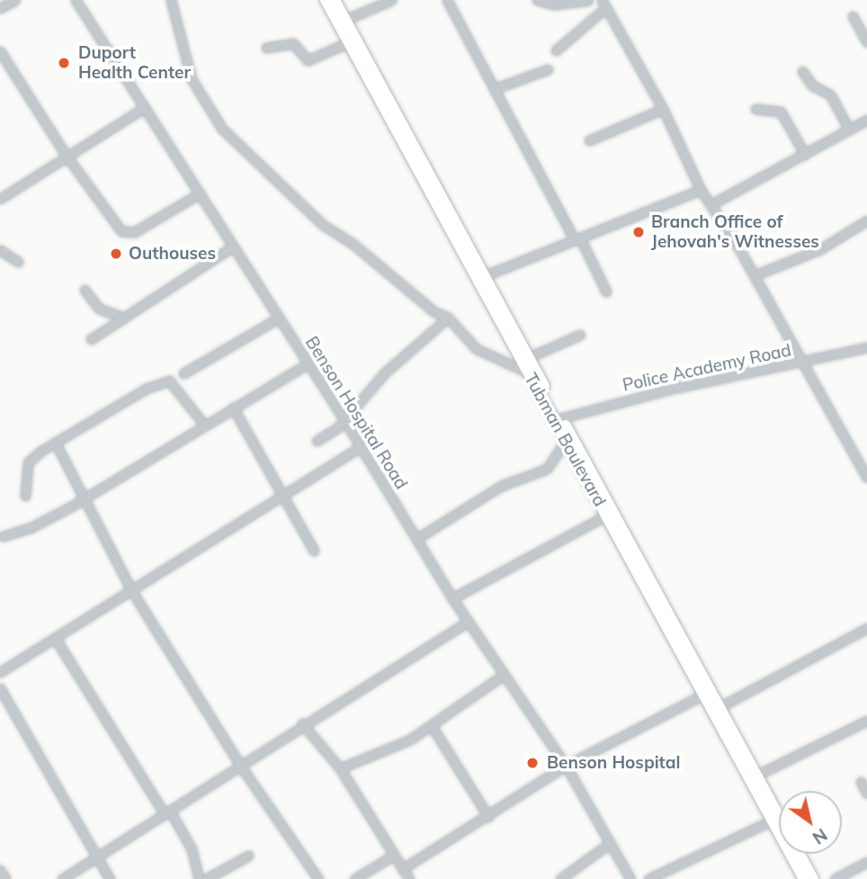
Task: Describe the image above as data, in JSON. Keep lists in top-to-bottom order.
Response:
{
  "streets": {
    "highway": ["Tubman Boulevard"],
    "street": ["Police Academy Road", "Benson Hospital Road"]
  },
  "crossings": [
    ["Police Academy Road", "Tubman Boulevard"]
  ],
  "places": [
    "Duport Health Center",
    "Branch Office of Jehovah's Witnesses",
    "Outhouses",
    "Benson Hospital"
  ],
  "north": "bottom right"
}
